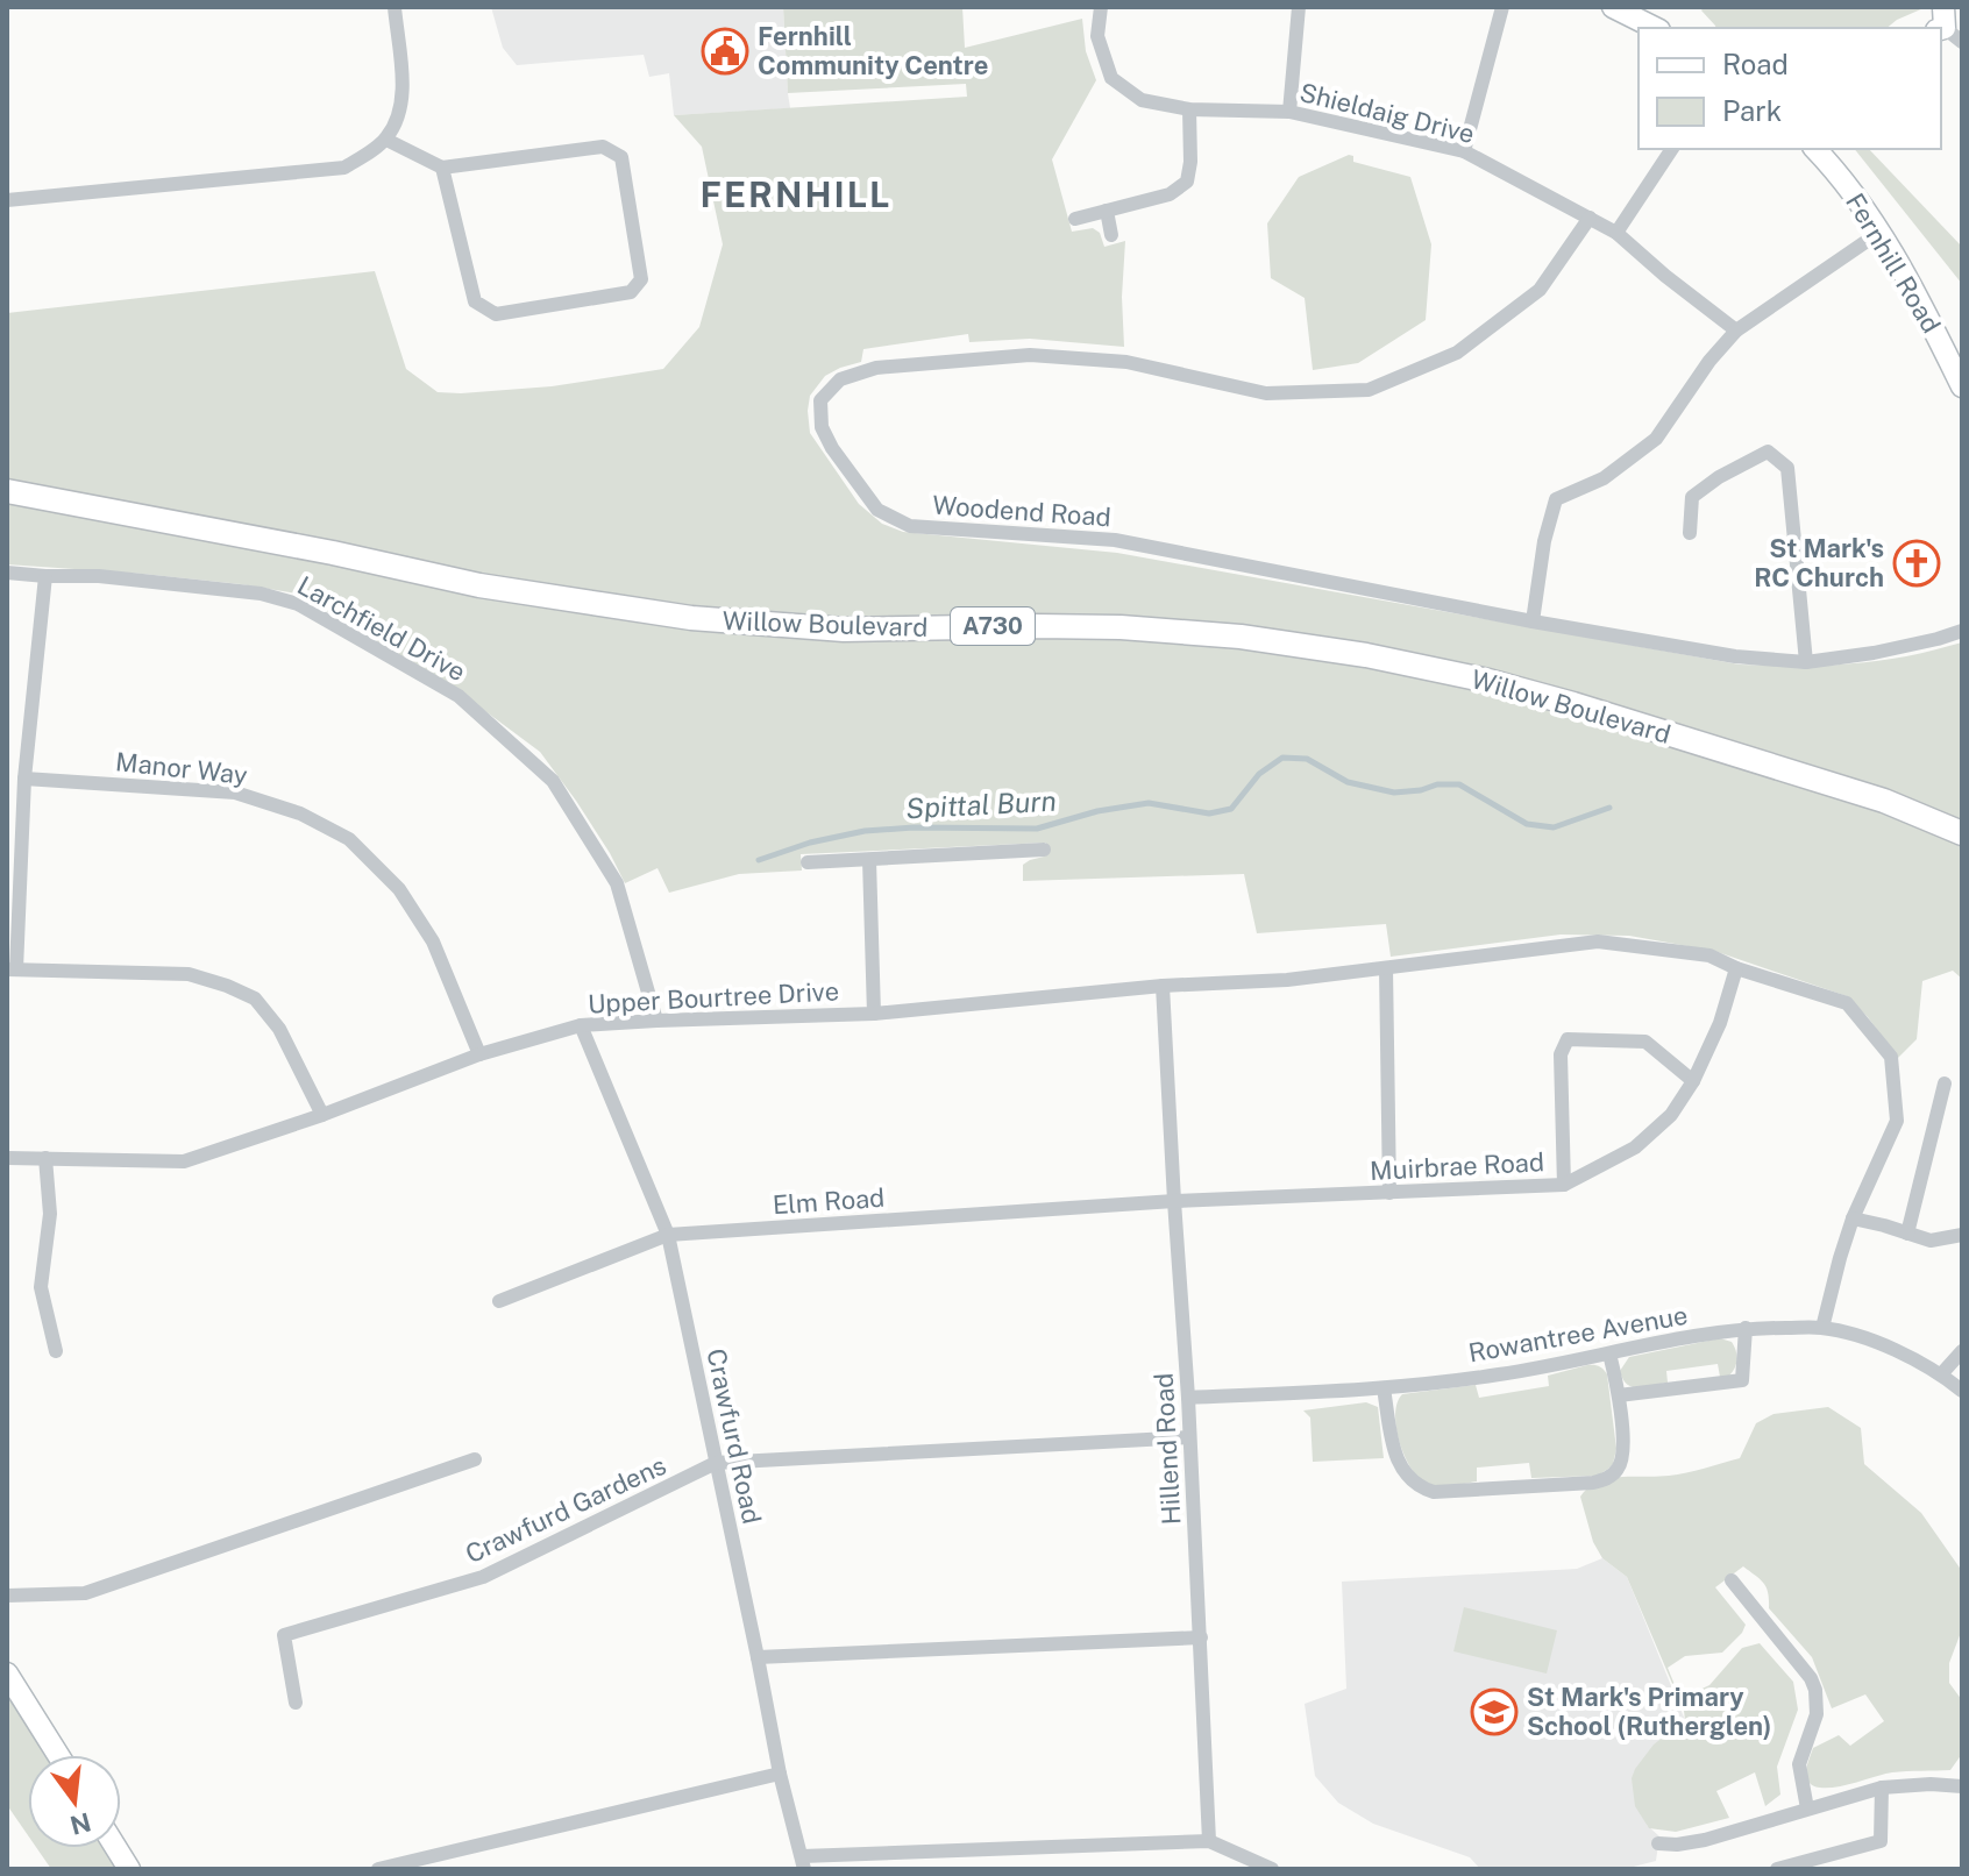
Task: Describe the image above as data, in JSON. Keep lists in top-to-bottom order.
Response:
{
  "streets": {
    "main road": ["Willow Boulevard", "A730"],
    "street": [
      "Shieldaig Drive",
      "Fernhill Road",
      "Woodend Road",
      "Larchfield Drive",
      "Manor Way",
      "Upper Bourtree Drive",
      "Muirbrae Road",
      "Elm Road",
      "Rowantree Avenue",
      "Crawfurd Road",
      "Hillend Road",
      "Crawfurd Gardens"
    ]
  },
  "crossings": [
    ["Shieldaig Drive", "Woodend Road"],
    ["Larchfield Drive", "Upper Bourtree Drive"],
    ["Manor Way", "Upper Bourtree Drive"],
    ["Upper Bourtree Drive", "Muirbrae Road"],
    ["Upper Bourtree Drive", "Rowantree Avenue"],
    ["Upper Bourtree Drive", "Crawfurd Road"],
    ["Upper Bourtree Drive", "Hillend Road"],
    ["Muirbrae Road", "Elm Road"],
    ["Muirbrae Road", "Hillend Road"],
    ["Elm Road", "Crawfurd Road"],
    ["Elm Road", "Hillend Road"],
    ["Rowantree Avenue", "Hillend Road"],
    ["Crawfurd Road", "Crawfurd Gardens"]
  ],
  "districts": ["FERNHILL"],
  "water": ["Spittal Burn"],
  "places": {
    "public building": ["Fernhill Community Centre"],
    "church": ["St Mark's RC Church"],
    "school or university": ["St Mark's Primary School (Rutherglen)"]
  },
  "legend": ["Road", "Park"],
  "north": "bottom"
}
